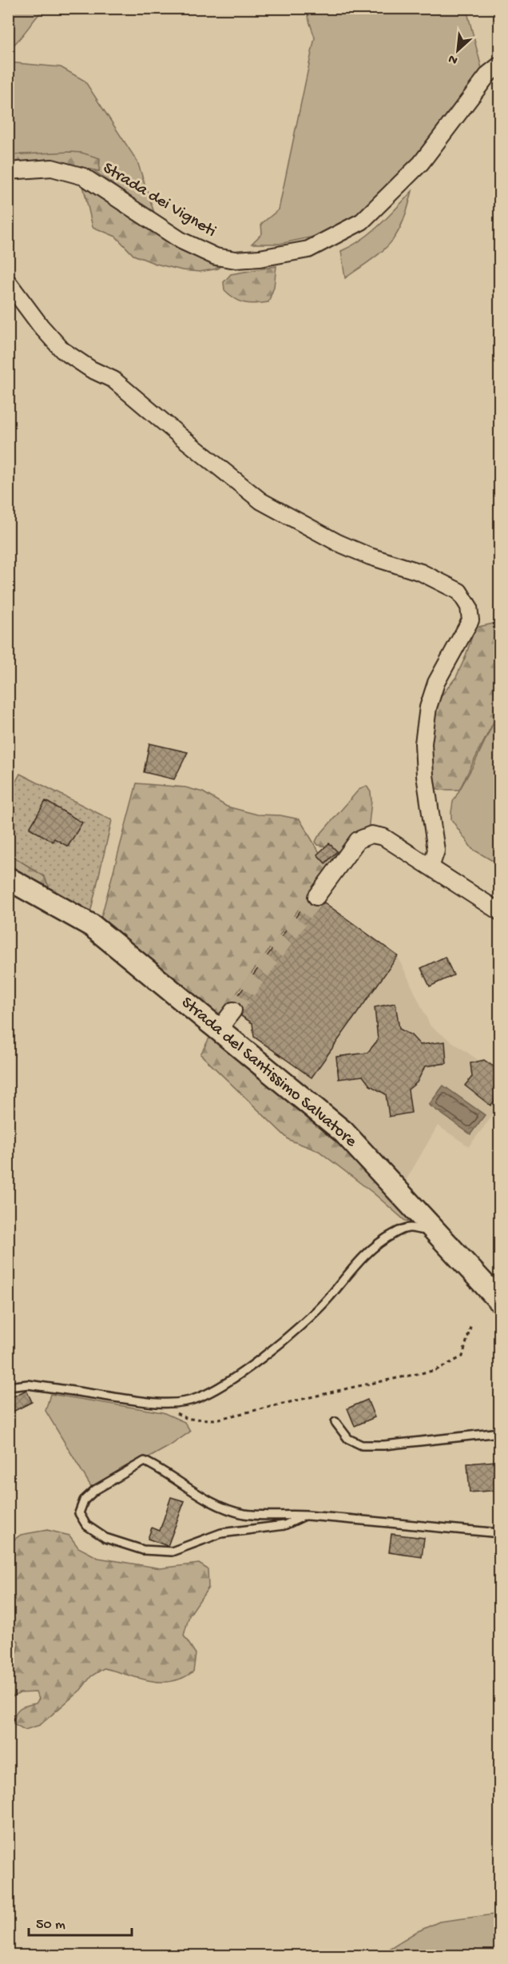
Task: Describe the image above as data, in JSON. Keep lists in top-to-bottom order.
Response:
{
  "streets": {
    "street": ["Strada dei Vigneti", "Strada del Santissimo Salvatore"]
  },
  "scale_bar": "50 m",
  "north": "bottom left"
}
